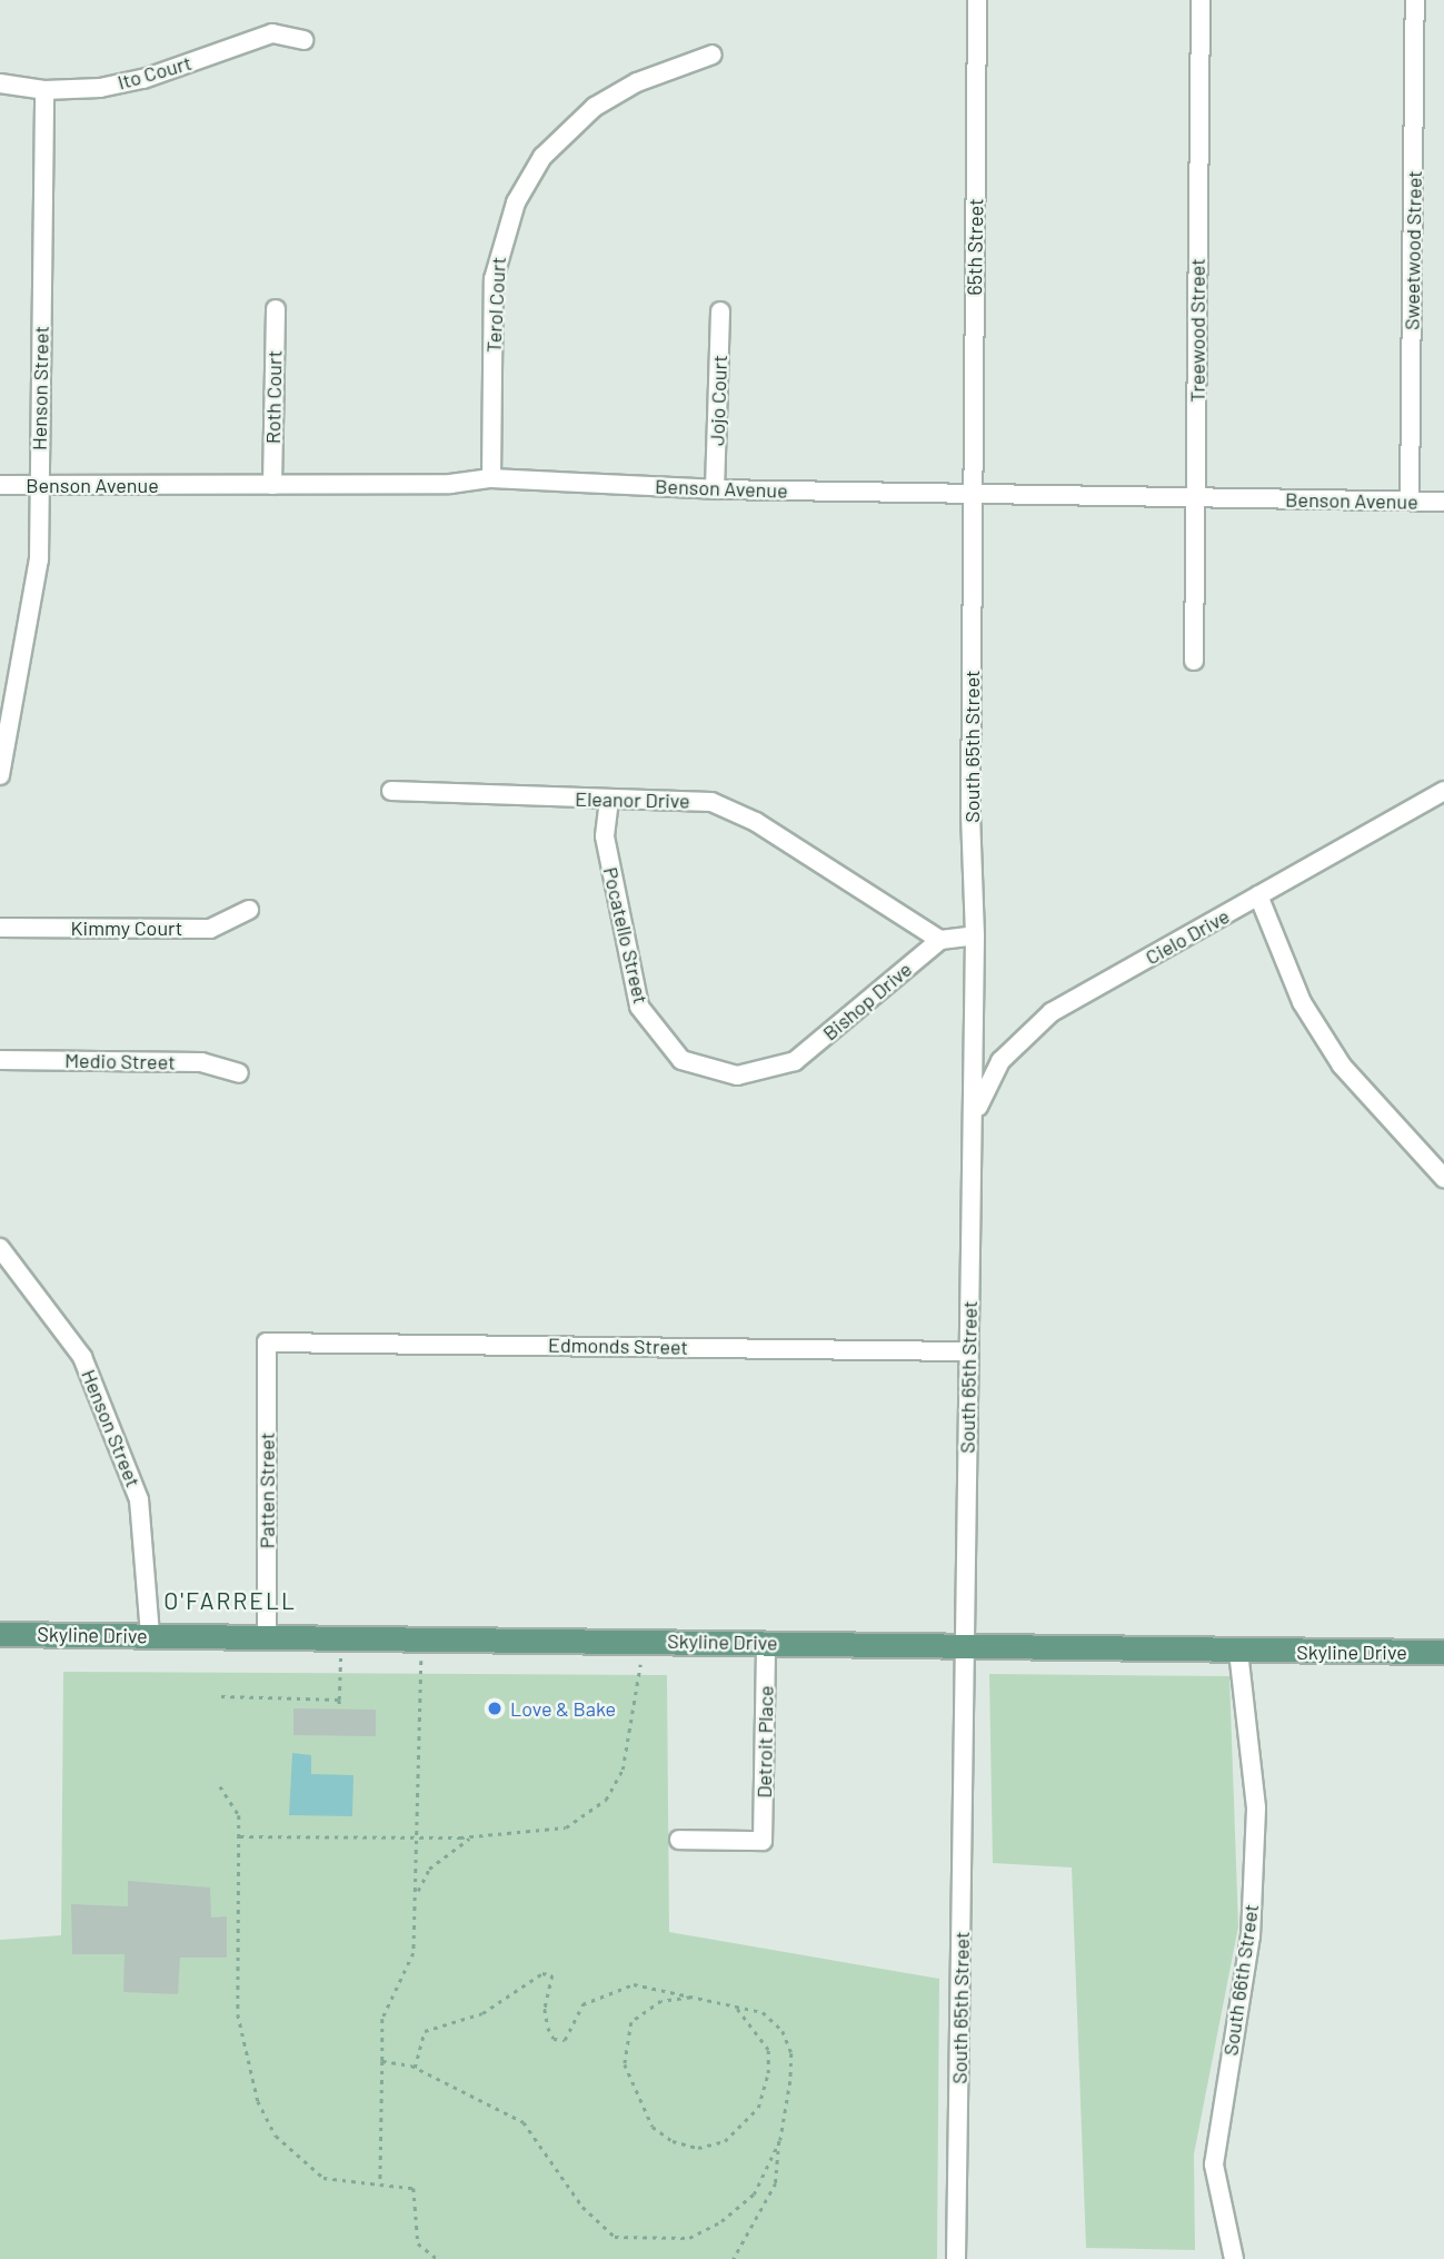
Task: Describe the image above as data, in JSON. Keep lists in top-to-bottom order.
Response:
{
  "streets": {
    "main road": ["Skyline Drive"],
    "street": [
      "Ito Court",
      "65th Street",
      "Sweetwood Street",
      "Terol Court",
      "Treewood Street",
      "Henson Street",
      "Roth Court",
      "Jojo Court",
      "Benson Avenue",
      "South 65th Street",
      "Eleanor Drive",
      "Kimmy Court",
      "Pocatello Street",
      "Cielo Drive",
      "Bishop Drive",
      "Medio Street",
      "Edmonds Street",
      "Patten Street",
      "Detroit Place",
      "South 66th Street"
    ]
  },
  "crossings": [
    ["Ito Court", "Henson Street"],
    ["65th Street", "Benson Avenue"],
    ["65th Street", "South 65th Street"],
    ["Sweetwood Street", "Benson Avenue"],
    ["Terol Court", "Benson Avenue"],
    ["Treewood Street", "Benson Avenue"],
    ["Henson Street", "Benson Avenue"],
    ["Henson Street", "Skyline Drive"],
    ["Roth Court", "Benson Avenue"],
    ["Jojo Court", "Benson Avenue"],
    ["Benson Avenue", "South 65th Street"],
    ["South 65th Street", "Cielo Drive"],
    ["South 65th Street", "Edmonds Street"],
    ["South 65th Street", "Skyline Drive"],
    ["Eleanor Drive", "Pocatello Street"],
    ["Eleanor Drive", "Bishop Drive"],
    ["Pocatello Street", "Bishop Drive"],
    ["Edmonds Street", "Patten Street"],
    ["Patten Street", "Skyline Drive"],
    ["Skyline Drive", "Detroit Place"],
    ["Skyline Drive", "South 66th Street"]
  ],
  "districts": ["O'FARRELL"],
  "places": ["Love & Bake"]
}
